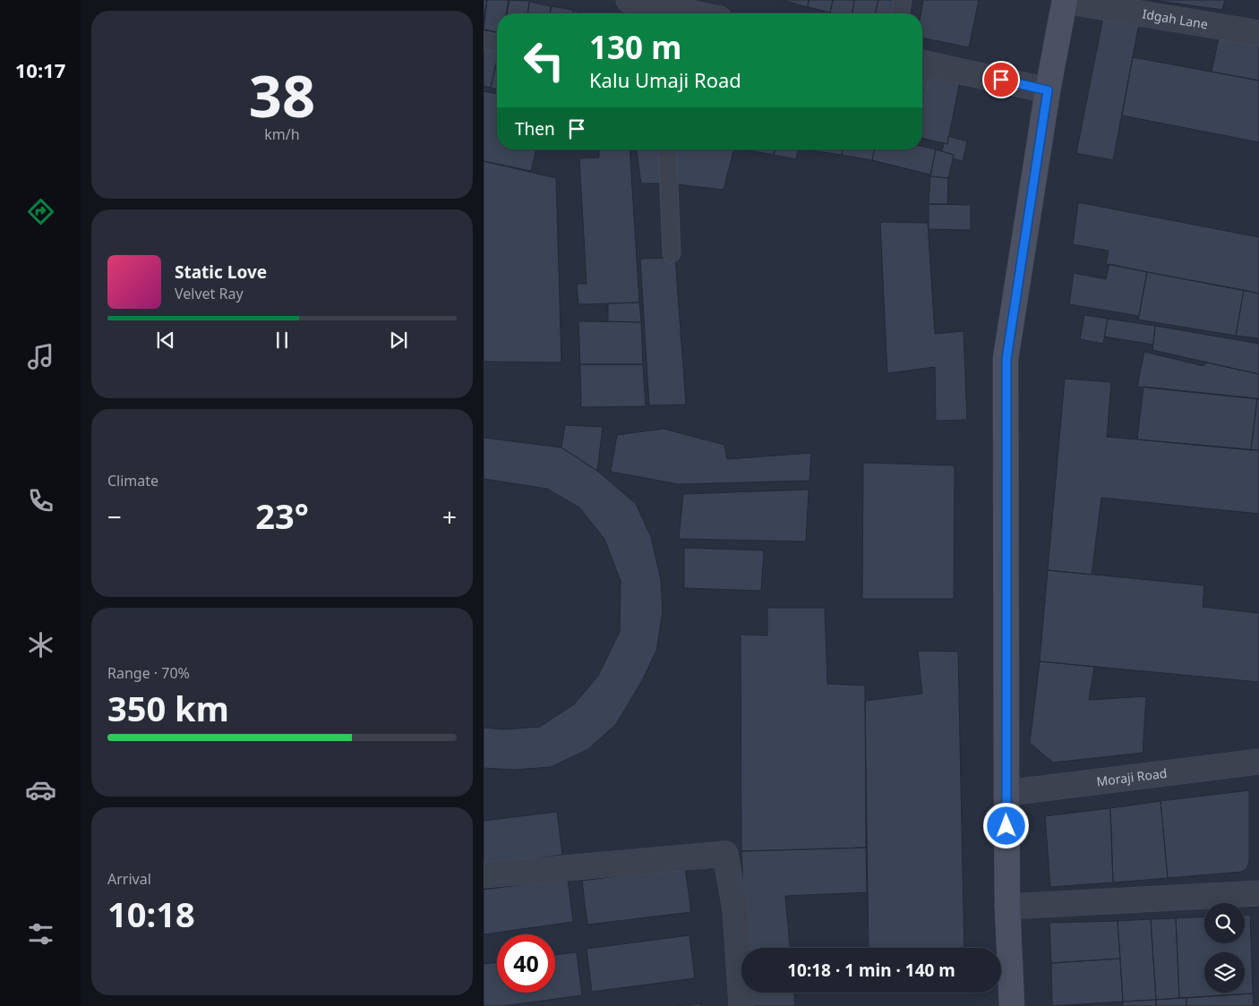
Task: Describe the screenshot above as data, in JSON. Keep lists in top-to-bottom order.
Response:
{
  "streets": {
    "street": ["Idgah Lane", "Moraji Road"]
  },
  "page": {
    "tabs": "10:17",
    "tile": [
      ["38", "km/h"],
      "Climate",
      ["Range · 70%", "350 km"],
      ["Arrival", "10:18"]
    ],
    "turn": ["130 m", "Kalu Umaji Road"],
    "then": "Then",
    "song": ["Static Love", "Velvet Ray"],
    "heat": ["−", "23°", "+"],
    "limit": "40",
    "trip": "10:18 · 1 min · 140 m"
  }
}
